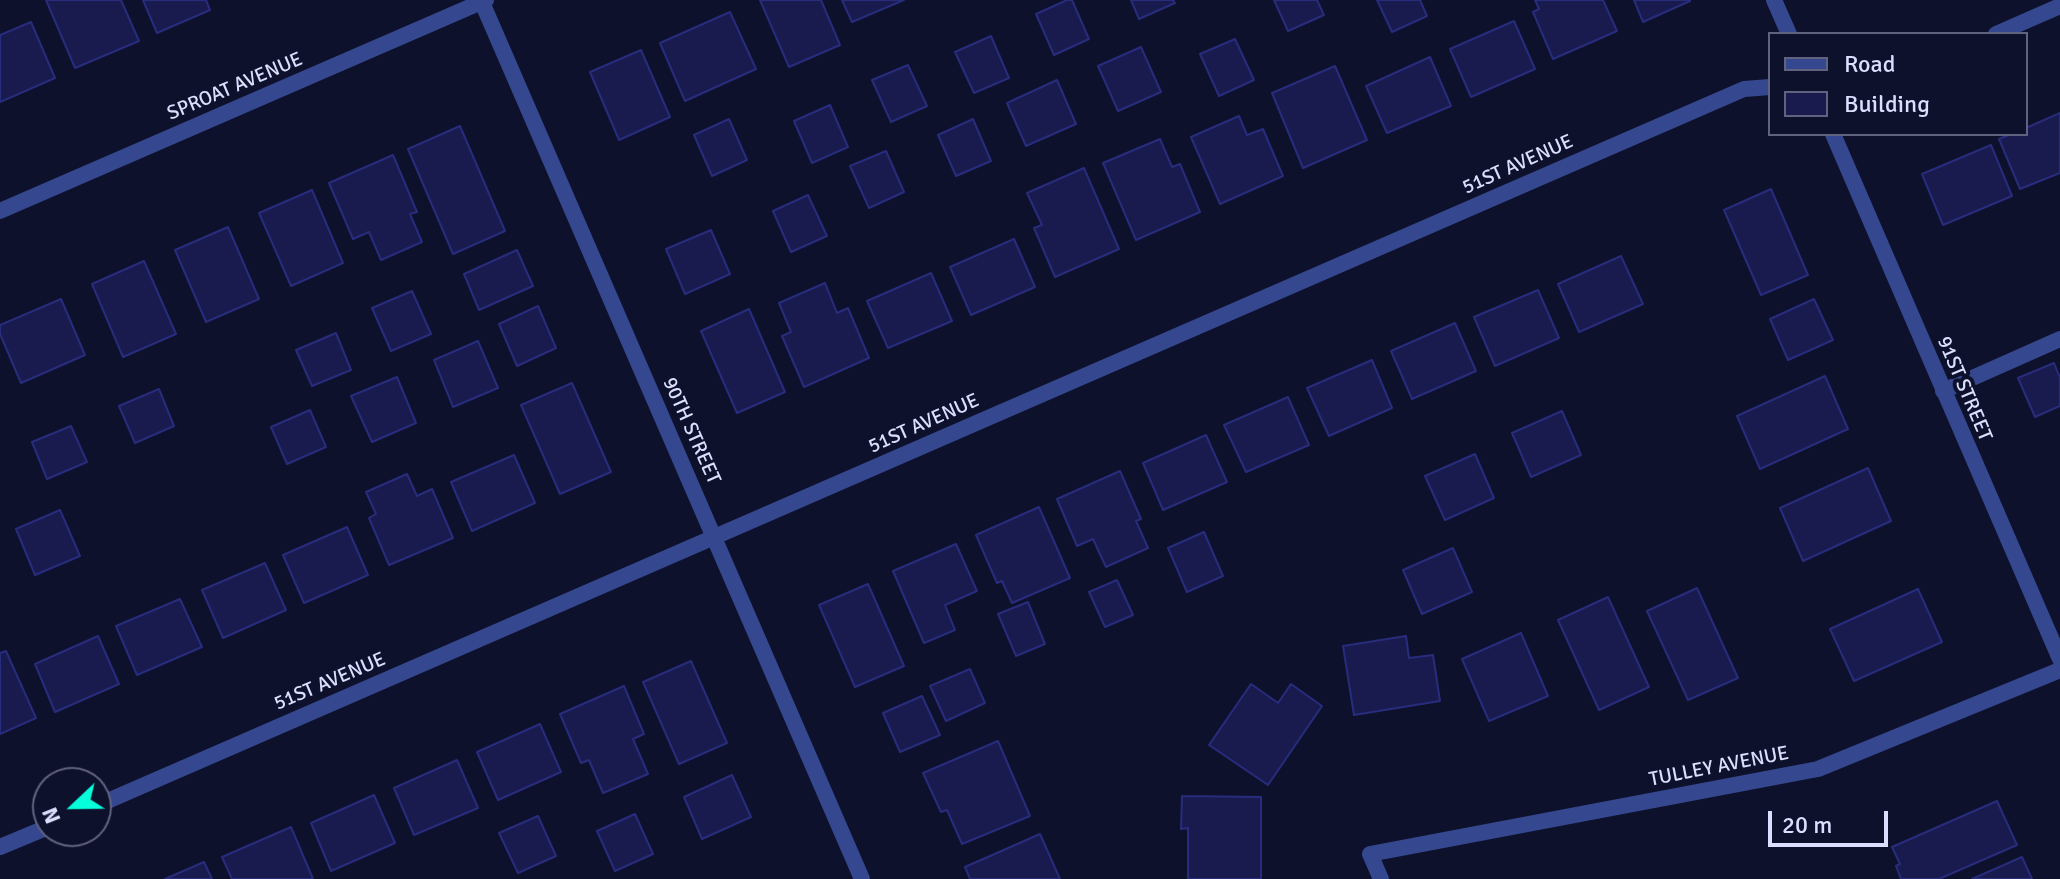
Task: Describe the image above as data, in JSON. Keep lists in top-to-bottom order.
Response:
{
  "streets": {
    "street": [
      "SPROAT AVENUE",
      "51ST AVENUE",
      "91ST STREET",
      "90TH STREET",
      "TULLEY AVENUE"
    ]
  },
  "crossings": [
    ["SPROAT AVENUE", "90TH STREET"],
    ["51ST AVENUE", "90TH STREET"]
  ],
  "legend": ["Road", "Building"],
  "scale_bar": "20 m",
  "north": "left"
}
